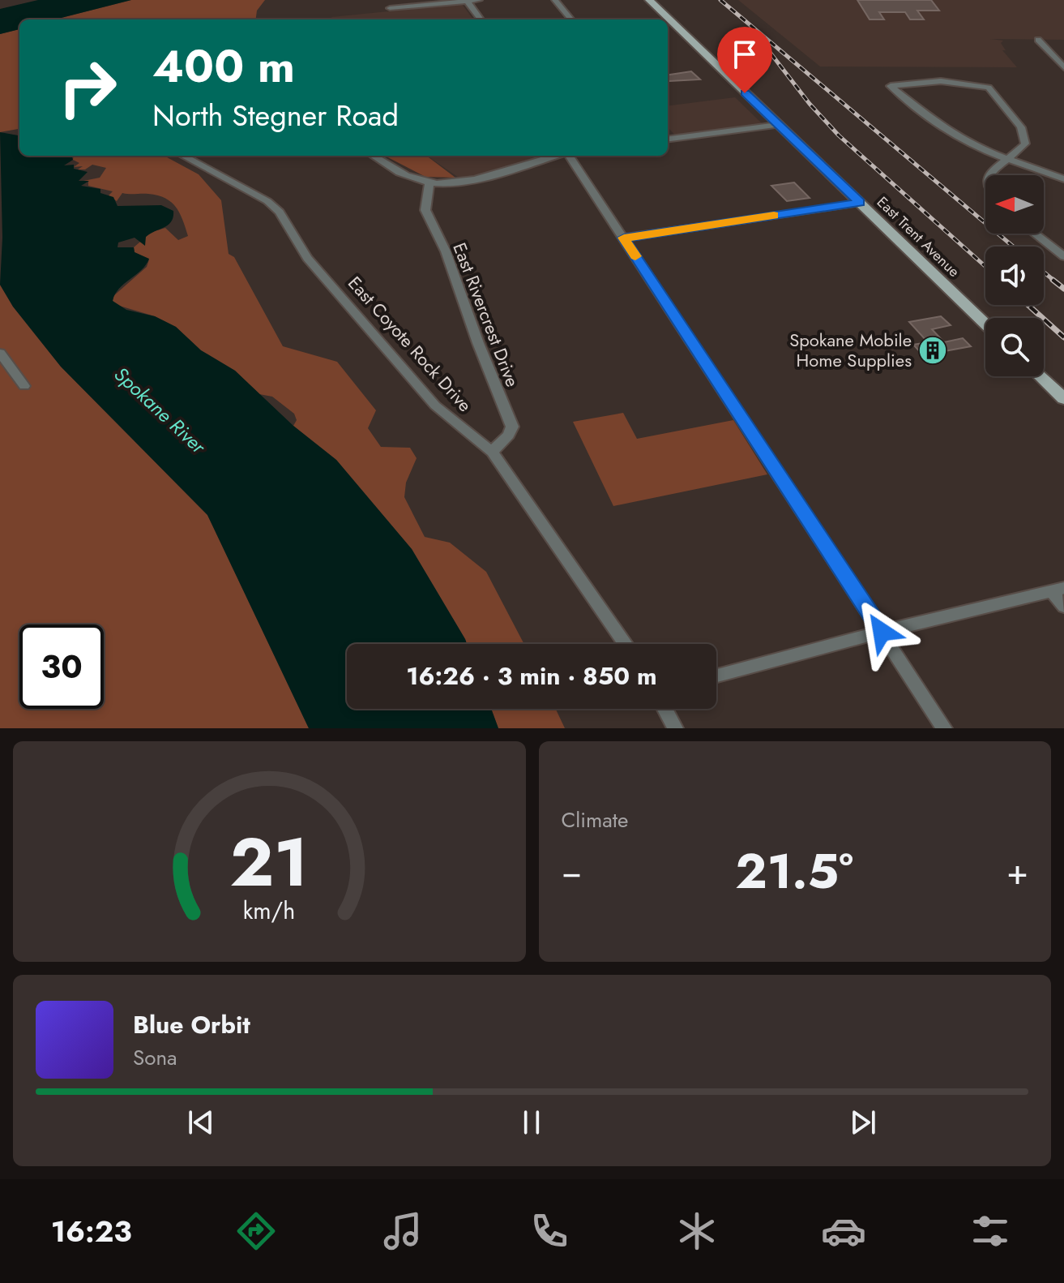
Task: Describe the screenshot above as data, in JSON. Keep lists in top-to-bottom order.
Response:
{
  "streets": {
    "main road": ["East Trent Avenue"],
    "street": ["East Rivercrest Drive", "East Coyote Rock Drive"]
  },
  "crossings": [
    ["East Rivercrest Drive", "East Coyote Rock Drive"]
  ],
  "water": ["Spokane River"],
  "places": {
    "building": ["Spokane Mobile Home Supplies"]
  },
  "north": "left",
  "page": {
    "turn": ["400 m", "North Stegner Road"],
    "limit": "30",
    "trip": "16:26 · 3 min · 850 m",
    "tile": "Climate",
    "heat": ["−", "21.5°", "+"],
    "song": ["Blue Orbit", "Sona"],
    "tabs": "16:23",
    "gauge": ["21", "km/h"]
  }
}
